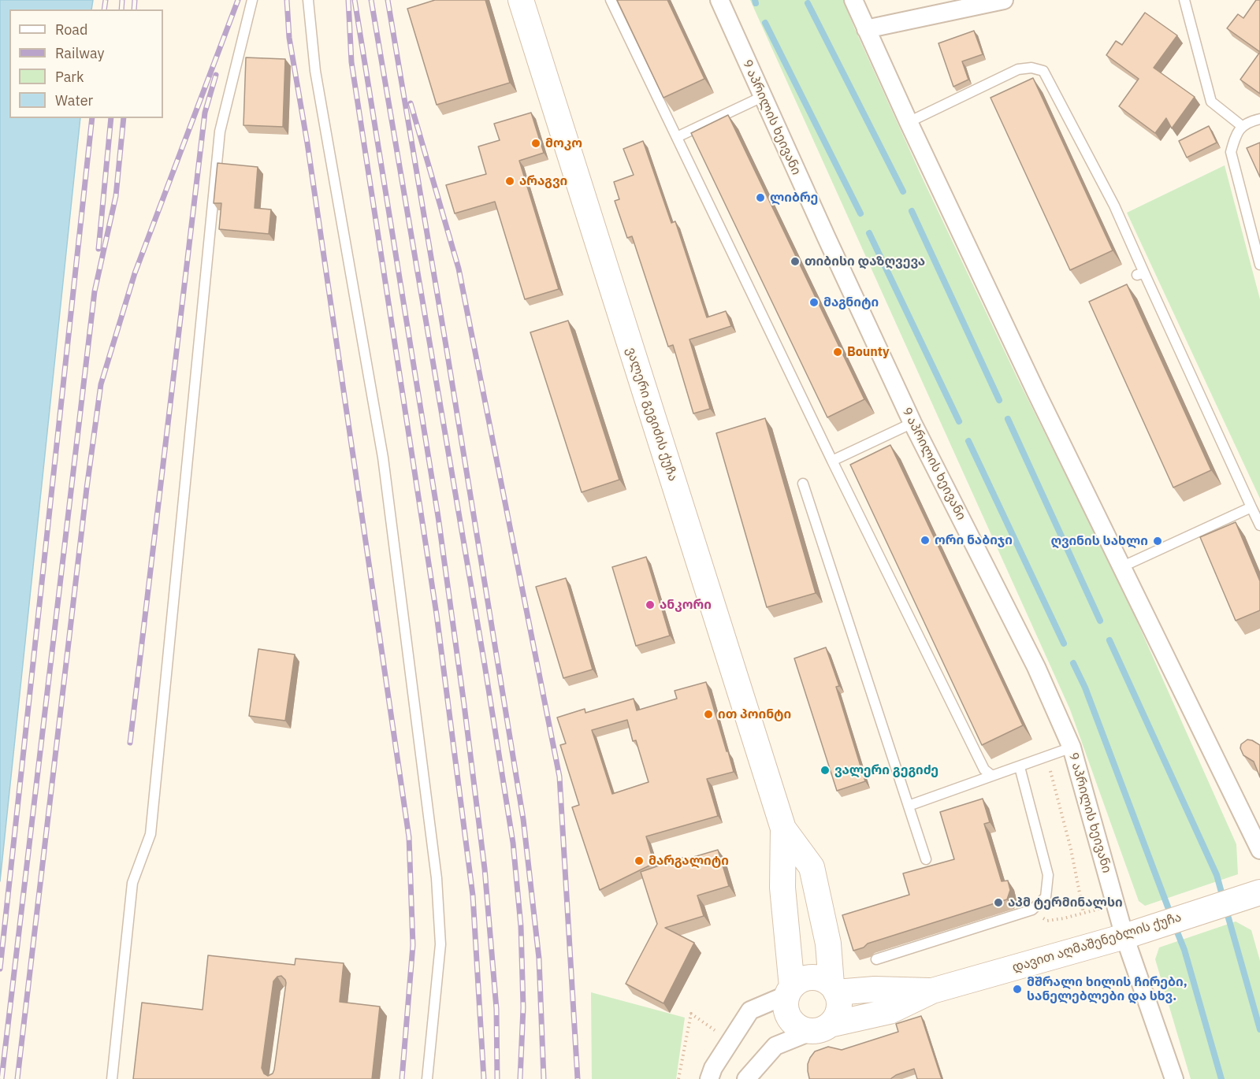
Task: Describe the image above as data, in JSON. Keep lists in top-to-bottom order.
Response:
{
  "streets": {
    "street": ["9 აპრილის ხეივანი", "ვალერი გეგიძის ქუჩა", "დავით აღმაშენებლის ქუჩა"]
  },
  "crossings": [
    ["9 აპრილის ხეივანი", "დავით აღმაშენებლის ქუჩა"],
    ["ვალერი გეგიძის ქუჩა", "დავით აღმაშენებლის ქუჩა"]
  ],
  "places": [
    "მოკო",
    "არაგვი",
    "ლიბრე",
    "თიბისი დაზღვევა",
    "მაგნიტი",
    "Bounty",
    "ორი ნაბიჯი",
    "ღვინის სახლი",
    "ანკორი",
    "ით პოინტი",
    "ვალერი გეგიძე",
    "მარგალიტი",
    "აპმ ტერმინალსი",
    "მშრალი ხილის ჩირები, სანელებლები და სხვ."
  ],
  "legend": [
    "Road",
    "Railway",
    "Park",
    "Water"
  ]
}
